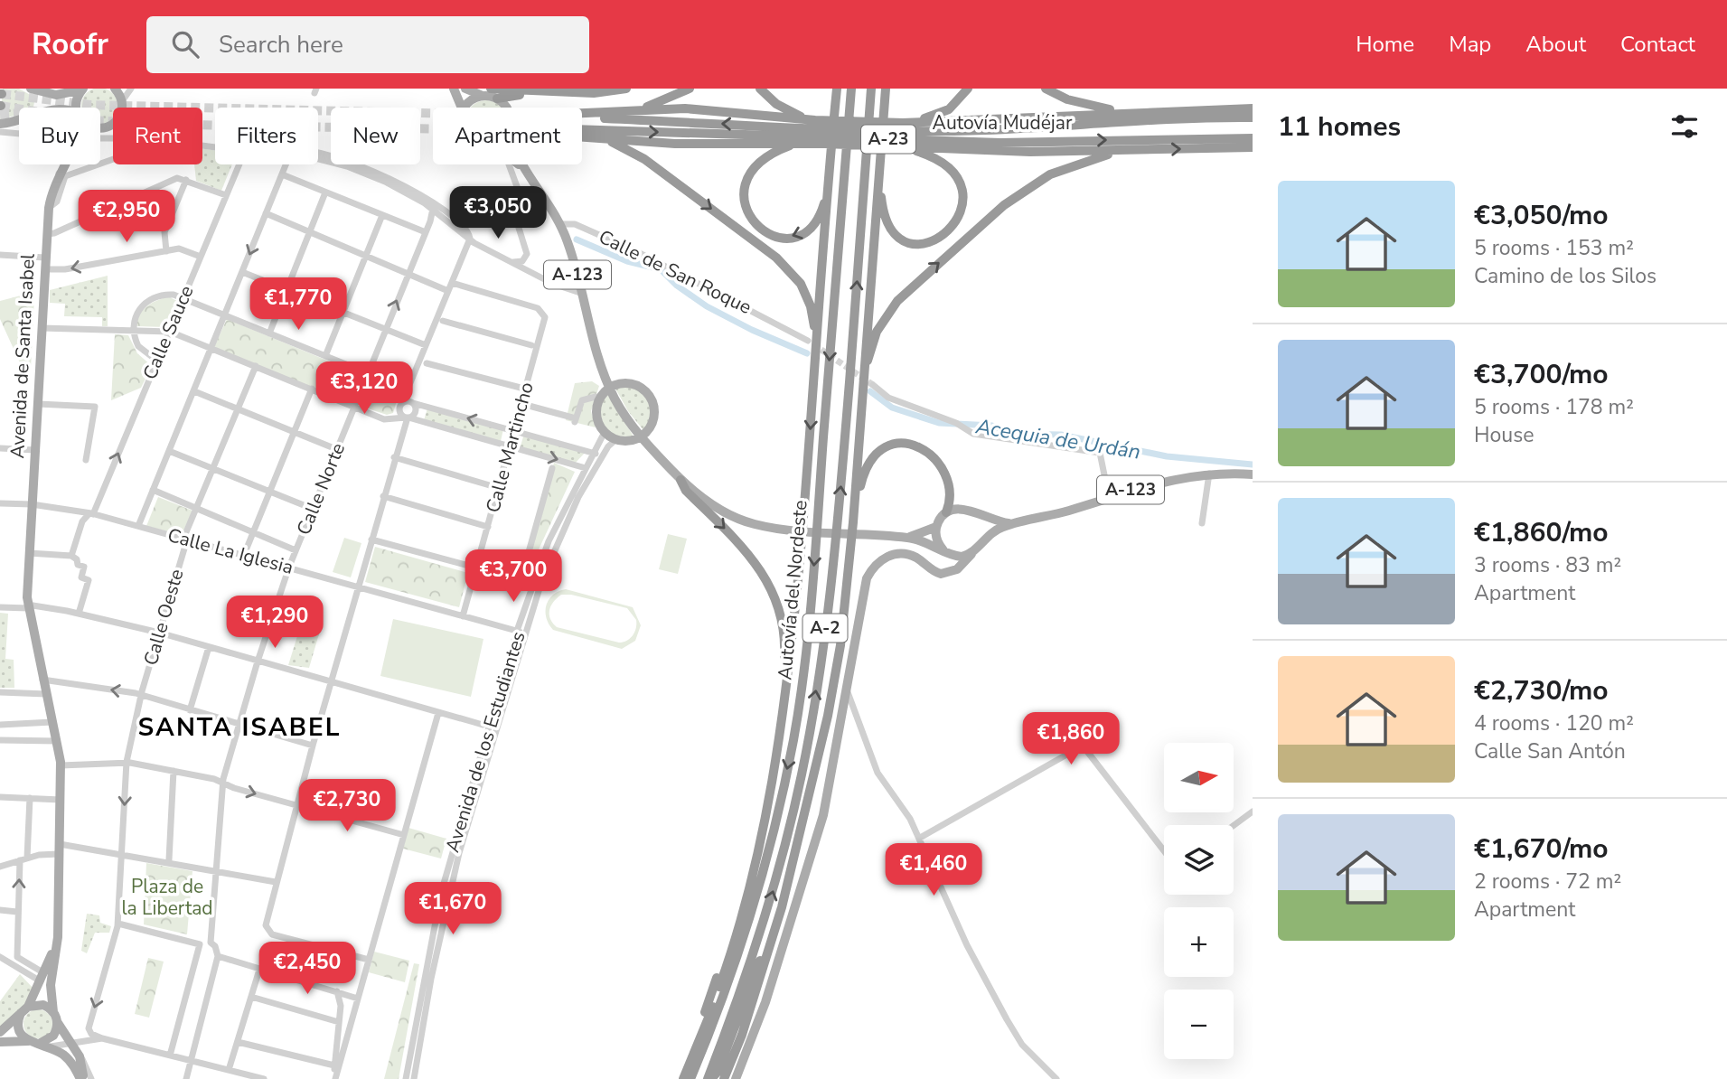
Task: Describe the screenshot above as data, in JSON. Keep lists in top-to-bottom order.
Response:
{
  "streets": {
    "highway": [
      "Autovía Mudéjar",
      "A-23",
      "Autovía del Nordeste",
      "A-2"
    ],
    "main road": ["A-123", "Avenida de Santa Isabel"],
    "street": [
      "Calle de San Roque",
      "Calle Sauce",
      "Calle Martincho",
      "Calle Norte",
      "Calle La Iglesia",
      "Calle Oeste",
      "Avenida de los Estudiantes"
    ]
  },
  "crossings": [
    ["Calle de San Roque", "A-123"],
    ["Calle Sauce", "Calle La Iglesia"],
    ["Avenida de Santa Isabel", "Calle La Iglesia"],
    ["Calle Martincho", "Calle La Iglesia"],
    ["Calle Norte", "Calle La Iglesia"],
    ["Calle La Iglesia", "Calle Oeste"],
    ["Calle La Iglesia", "Avenida de los Estudiantes"]
  ],
  "districts": ["SANTA ISABEL"],
  "water": ["Acequia de Urdán"],
  "parks": ["Plaza de la Libertad"],
  "north": "right",
  "page": {
    "header": "Roofr",
    "search": "Search here",
    "nav": [
      "Home",
      "Map",
      "About",
      "Contact"
    ],
    "heading": "11 homes",
    "chip": [
      "Buy",
      "Rent",
      "Filters",
      "New",
      "Apartment"
    ],
    "list": [
      {
        "name": "€3,050/mo",
        "note": "5 rooms · 153 m² · Camino de los Silos"
      },
      {
        "name": "€3,700/mo",
        "note": "5 rooms · 178 m² · House"
      },
      {
        "name": "€1,860/mo",
        "note": "3 rooms · 83 m² · Apartment"
      },
      {
        "name": "€2,730/mo",
        "note": "4 rooms · 120 m² · Calle San Antón"
      },
      {
        "name": "€1,670/mo",
        "note": "2 rooms · 72 m² · Apartment"
      }
    ],
    "price": [
      "€3,050",
      "€2,950",
      "€1,770",
      "€3,120",
      "€3,700",
      "€1,290",
      "€1,860",
      "€2,730",
      "€1,460",
      "€1,670",
      "€2,450"
    ],
    "map_buttons": ["+", "−"]
  }
}
